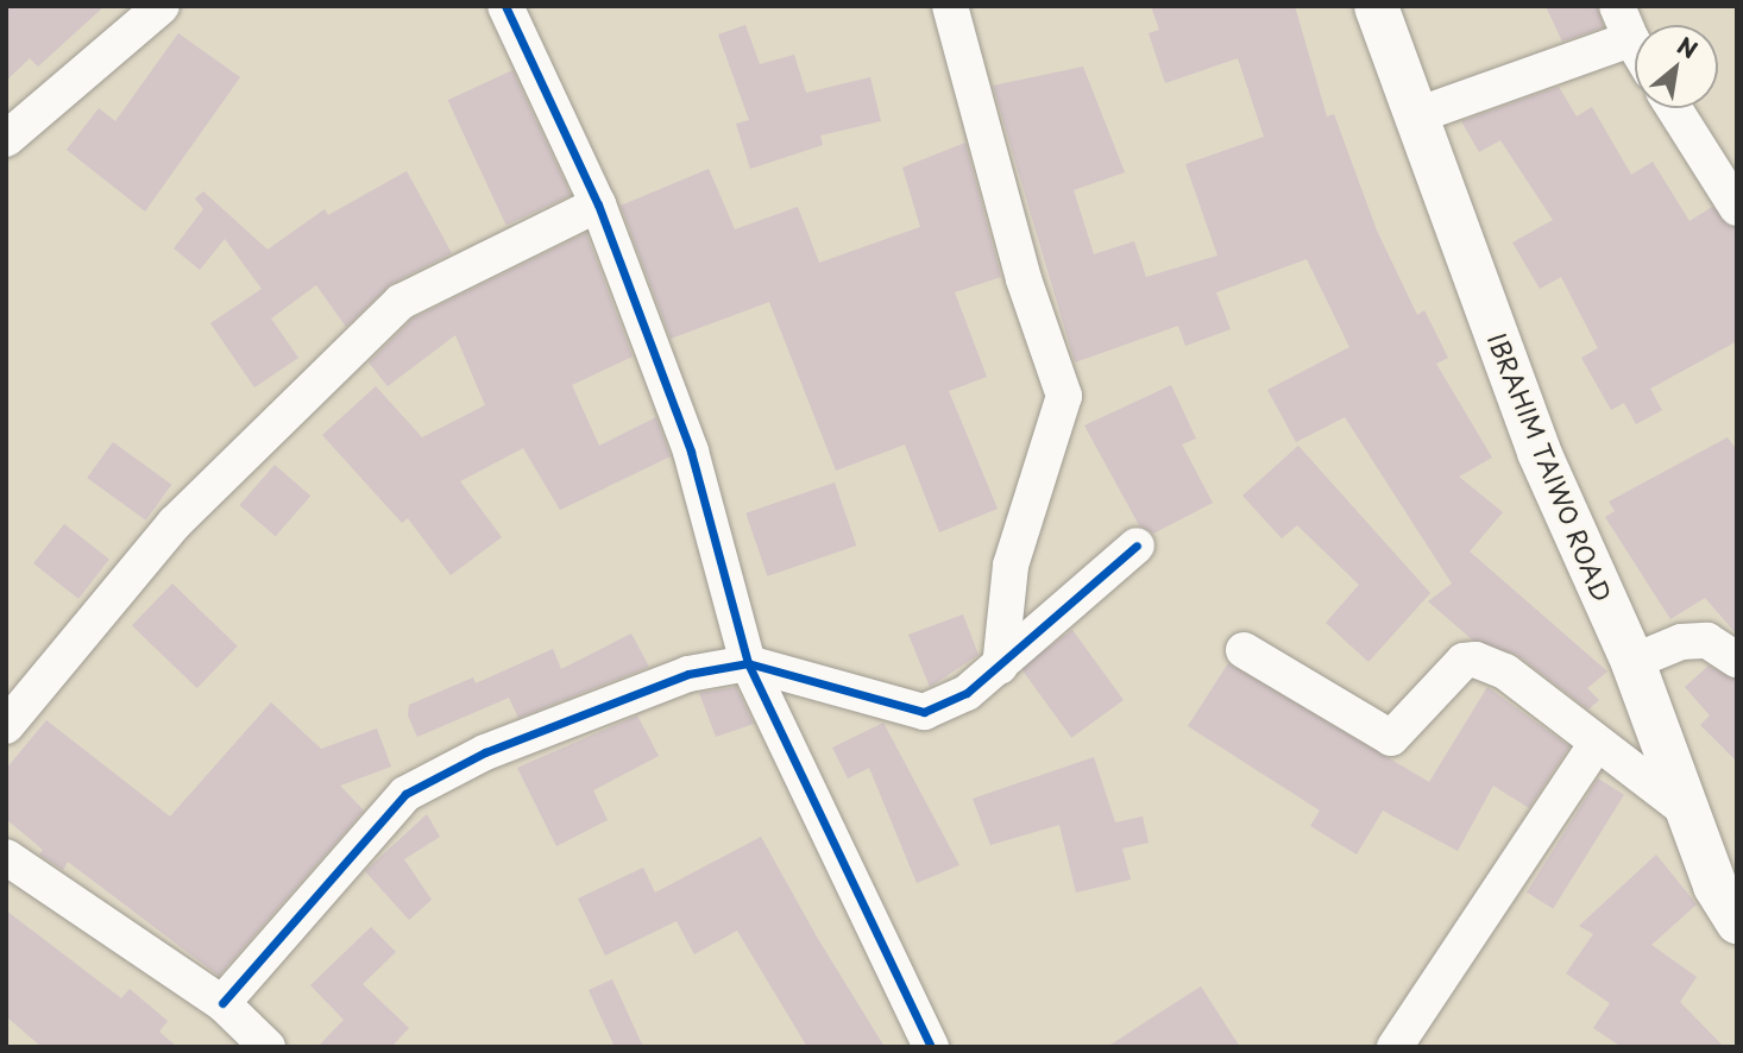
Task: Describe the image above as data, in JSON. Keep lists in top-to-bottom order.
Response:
{
  "streets": {
    "main road": ["IBRAHIM TAIWO ROAD"]
  },
  "north": "top right"
}
